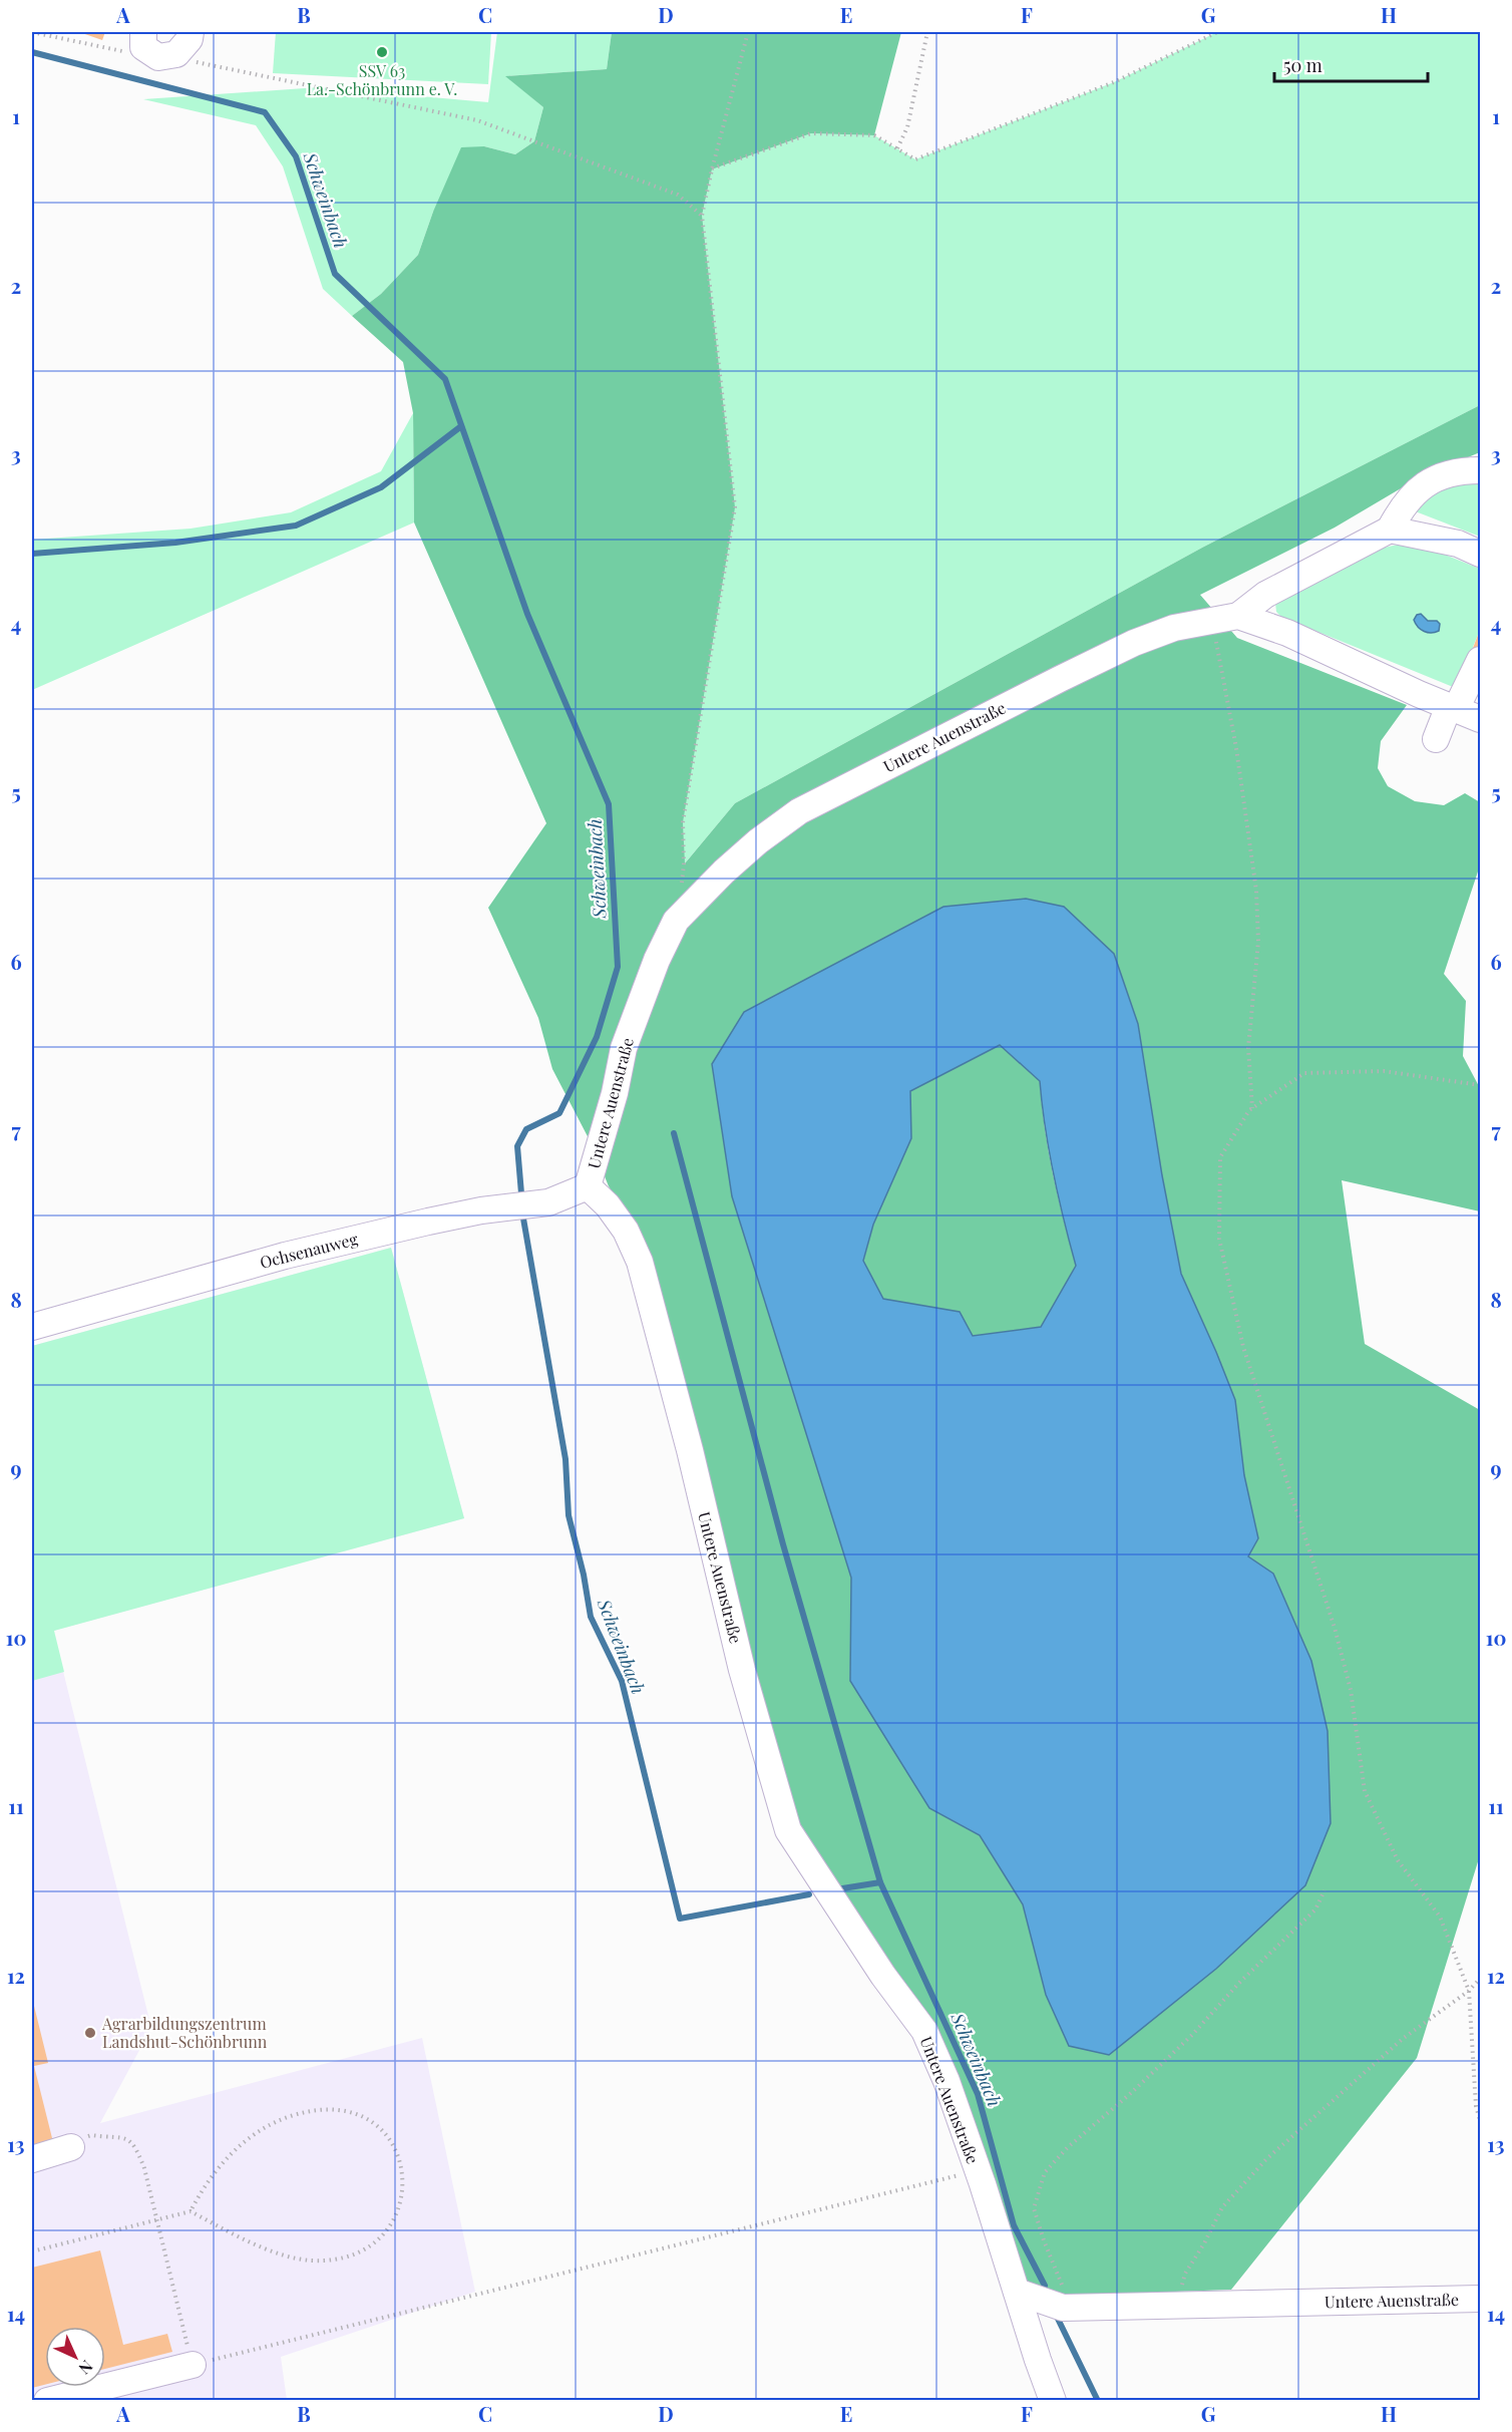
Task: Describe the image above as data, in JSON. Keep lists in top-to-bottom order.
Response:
{
  "streets": {
    "street": ["Untere Auenstraße", "Ochsenauweg"]
  },
  "crossings": [
    ["Untere Auenstraße", "Ochsenauweg"]
  ],
  "water": ["Schweinbach"],
  "places": ["SSV 63 La.-Schönbrunn e. V.", "Agrarbildungszentrum Landshut-Schönbrunn"],
  "scale_bar": "50 m",
  "north": "bottom right",
  "grid": {
    "columns": [
      "A",
      "B",
      "C",
      "D",
      "E",
      "F",
      "G",
      "H"
    ],
    "rows": [
      "1",
      "2",
      "3",
      "4",
      "5",
      "6",
      "7",
      "8",
      "9",
      "10",
      "11",
      "12",
      "13",
      "14"
    ]
  }
}
